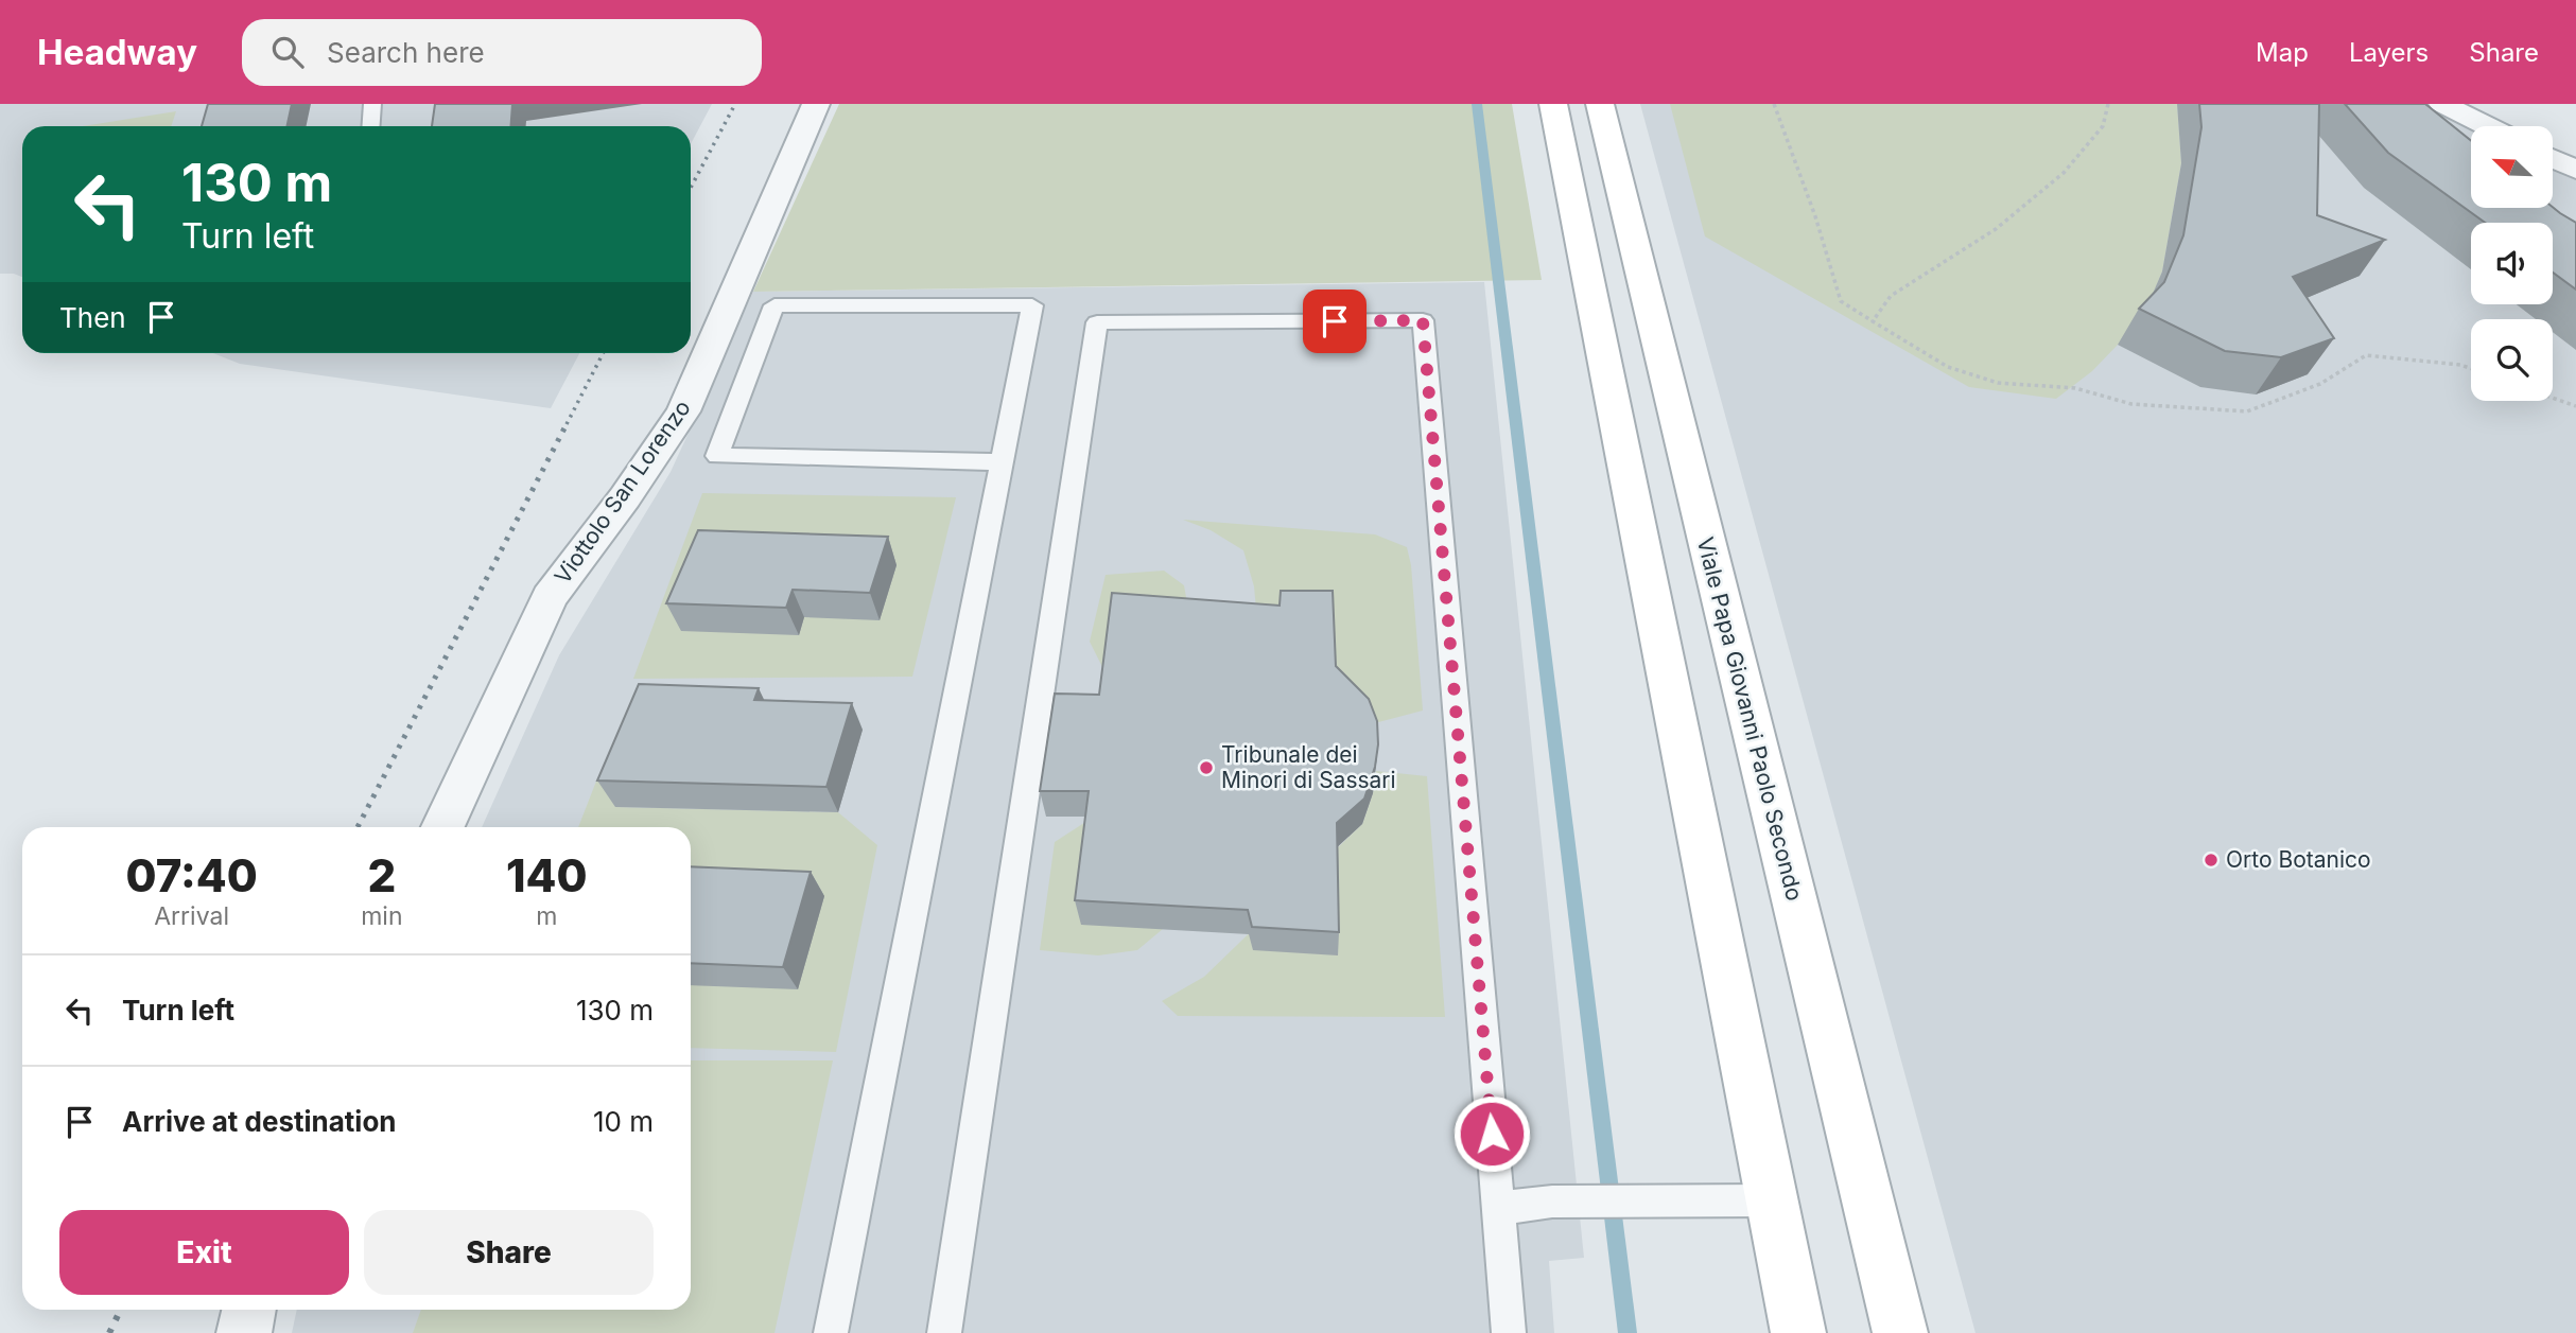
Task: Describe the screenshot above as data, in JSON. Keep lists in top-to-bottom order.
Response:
{
  "streets": {
    "main road": ["Viale Papa Giovanni Paolo Secondo"],
    "street": ["Viottolo San Lorenzo"]
  },
  "places": ["Tribunale dei Minori di Sassari", "Orto Botanico"],
  "north": "top left",
  "page": {
    "header": "Headway",
    "search": "Search here",
    "nav": ["Map", "Layers", "Share"],
    "turn": ["130 m", "Turn left"],
    "then": "Then",
    "eta": [
      "07:40",
      "Arrival",
      "2",
      "min",
      "140",
      "m"
    ],
    "list": [
      {
        "name": "Turn left",
        "value": "130 m"
      },
      {
        "name": "Arrive at destination",
        "value": "10 m"
      }
    ],
    "buttons": ["Exit", "Share"]
  }
}
